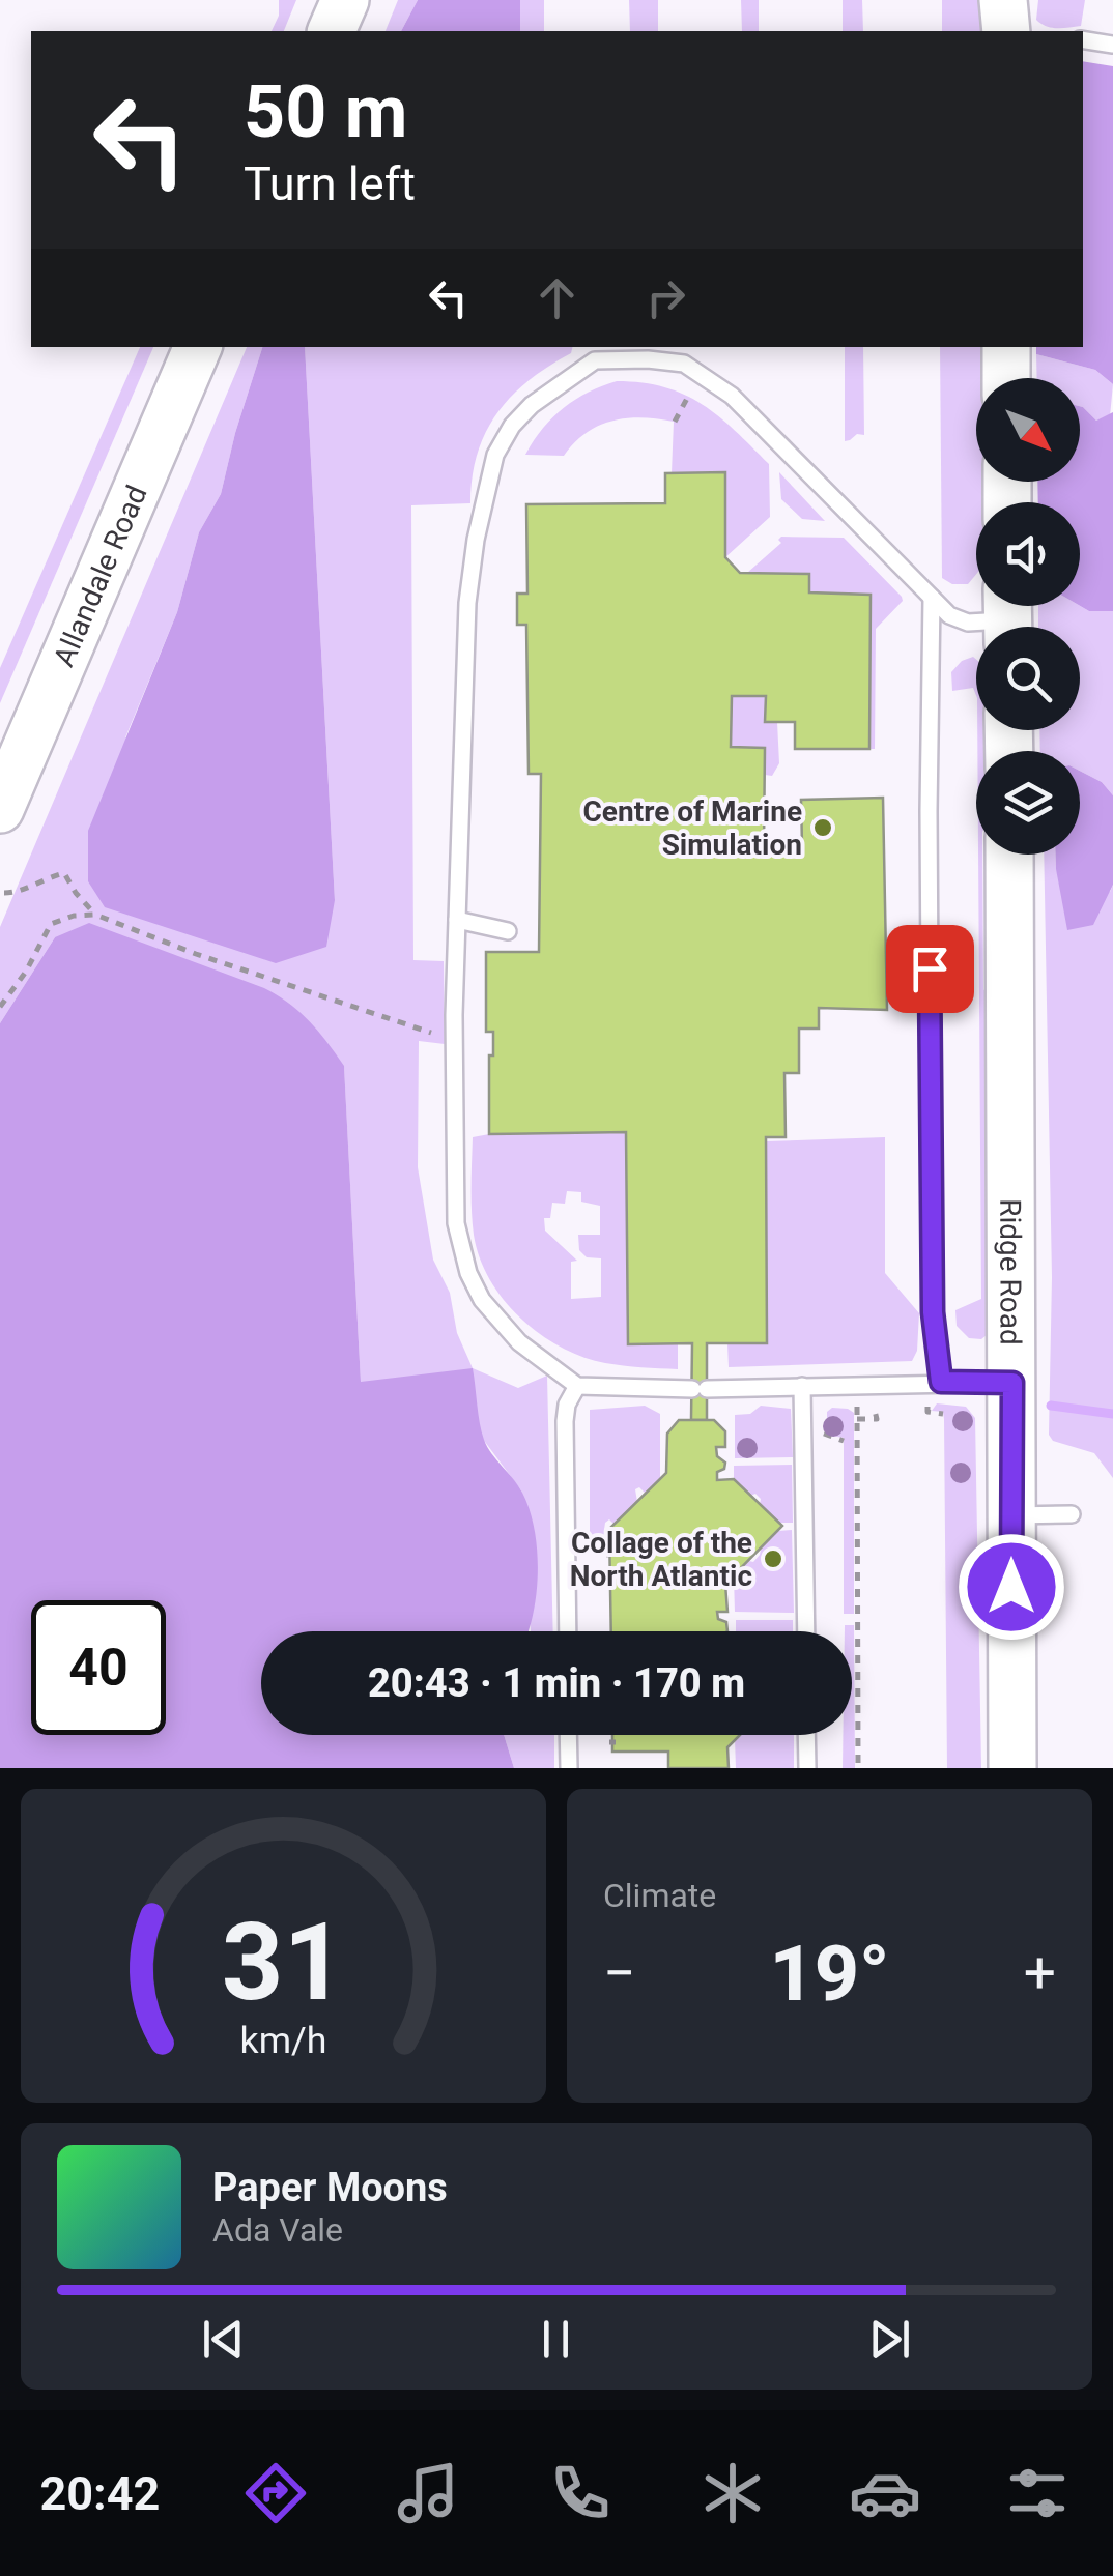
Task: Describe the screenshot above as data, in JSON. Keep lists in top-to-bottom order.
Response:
{
  "streets": {
    "street": ["Allandale Road", "Ridge Road"]
  },
  "places": ["Centre of Marine Simulation", "Collage of the North Atlantic"],
  "north": "bottom right",
  "page": {
    "turn": ["50 m", "Turn left"],
    "limit": "40",
    "trip": "20:43 · 1 min · 170 m",
    "tile": "Climate",
    "heat": ["−", "19°", "+"],
    "song": ["Paper Moons", "Ada Vale"],
    "tabs": "20:42",
    "gauge": ["31", "km/h"]
  }
}
